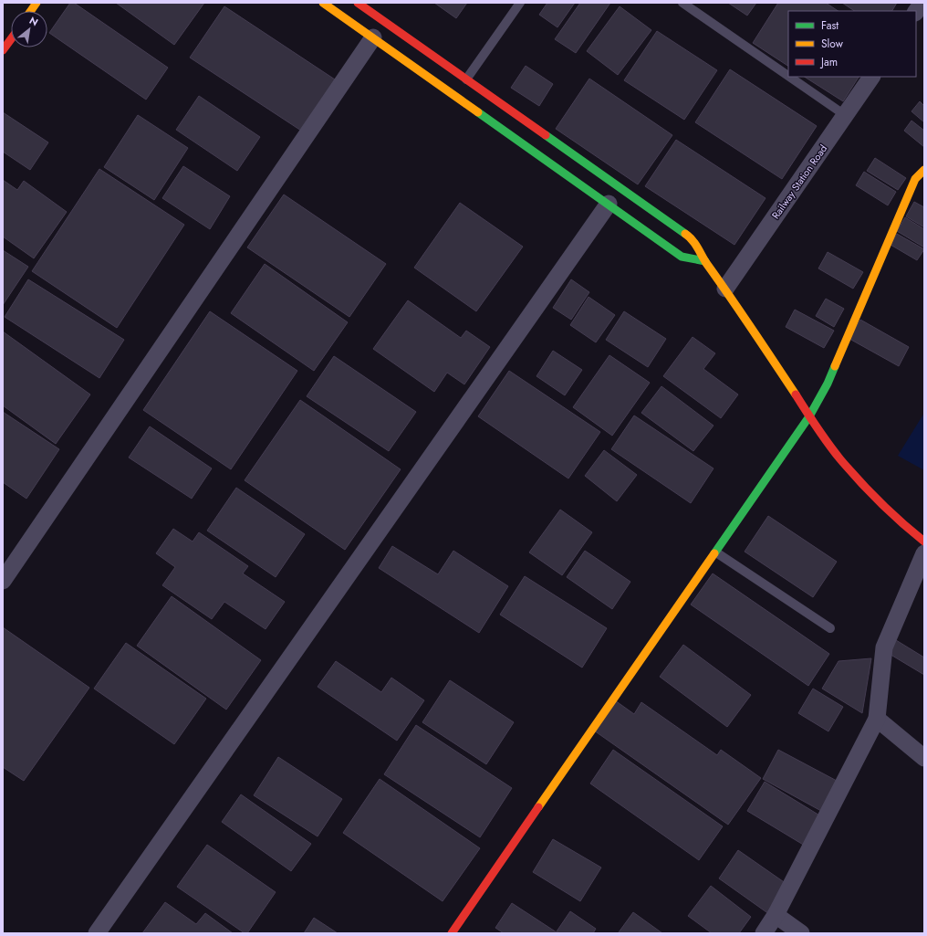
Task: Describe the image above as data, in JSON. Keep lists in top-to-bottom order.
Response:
{
  "streets": {
    "street": ["Railway Station Road"]
  },
  "legend": ["Fast", "Slow", "Jam"],
  "north": "top right"
}
